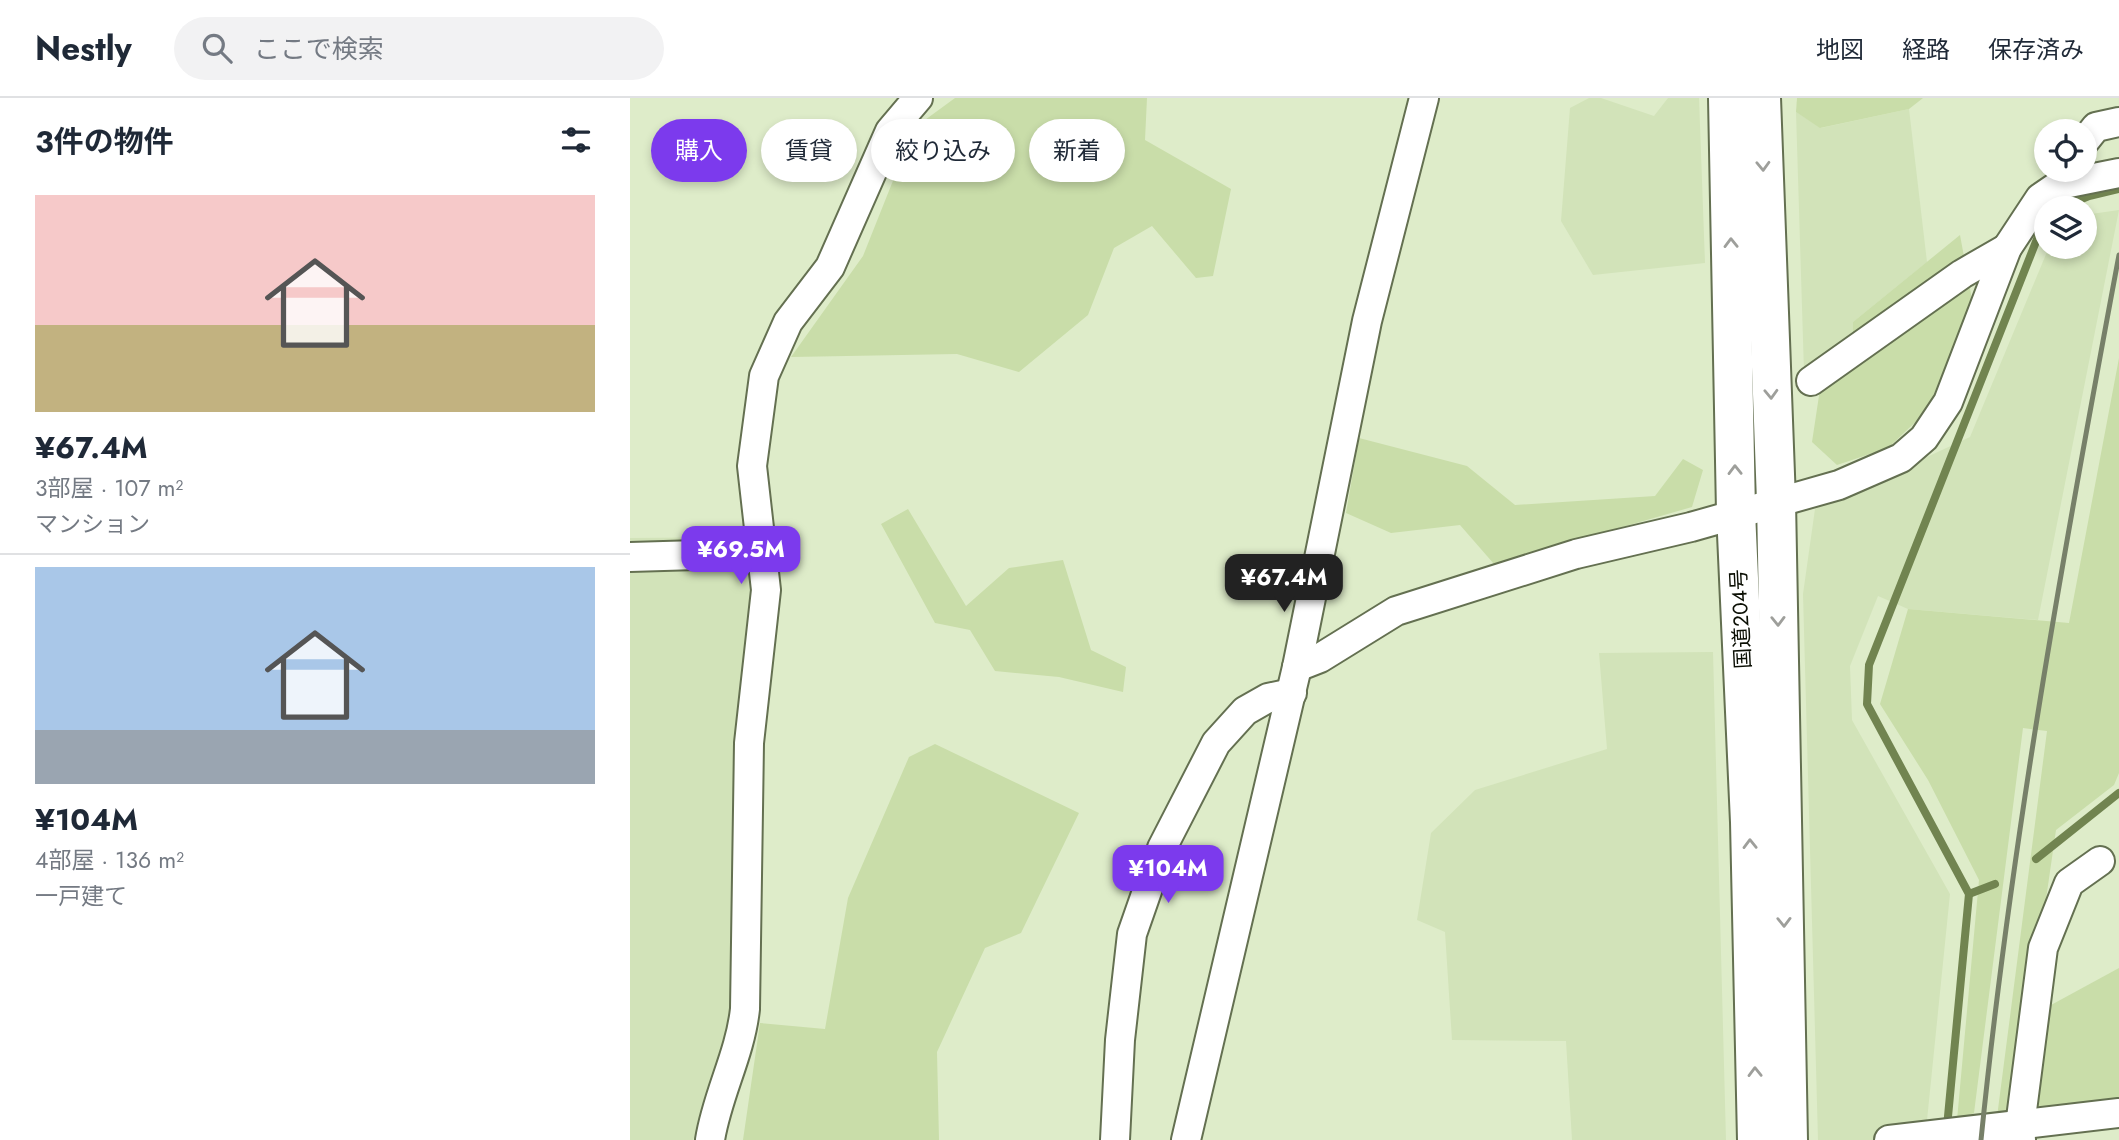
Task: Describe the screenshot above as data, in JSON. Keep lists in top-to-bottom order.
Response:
{
  "streets": {
    "highway": ["国道204号"]
  },
  "page": {
    "header": "Nestly",
    "search": "ここで検索",
    "nav": ["地図", "経路", "保存済み"],
    "heading": "3件の物件",
    "chip": [
      "購入",
      "賃貸",
      "絞り込み",
      "新着"
    ],
    "list": [
      {
        "name": "¥67.4M",
        "note": "3部屋 · 107 m² · マンション"
      },
      {
        "name": "¥104M",
        "note": "4部屋 · 136 m² · 一戸建て"
      }
    ],
    "price": ["¥69.5M", "¥67.4M", "¥104M"]
  }
}
